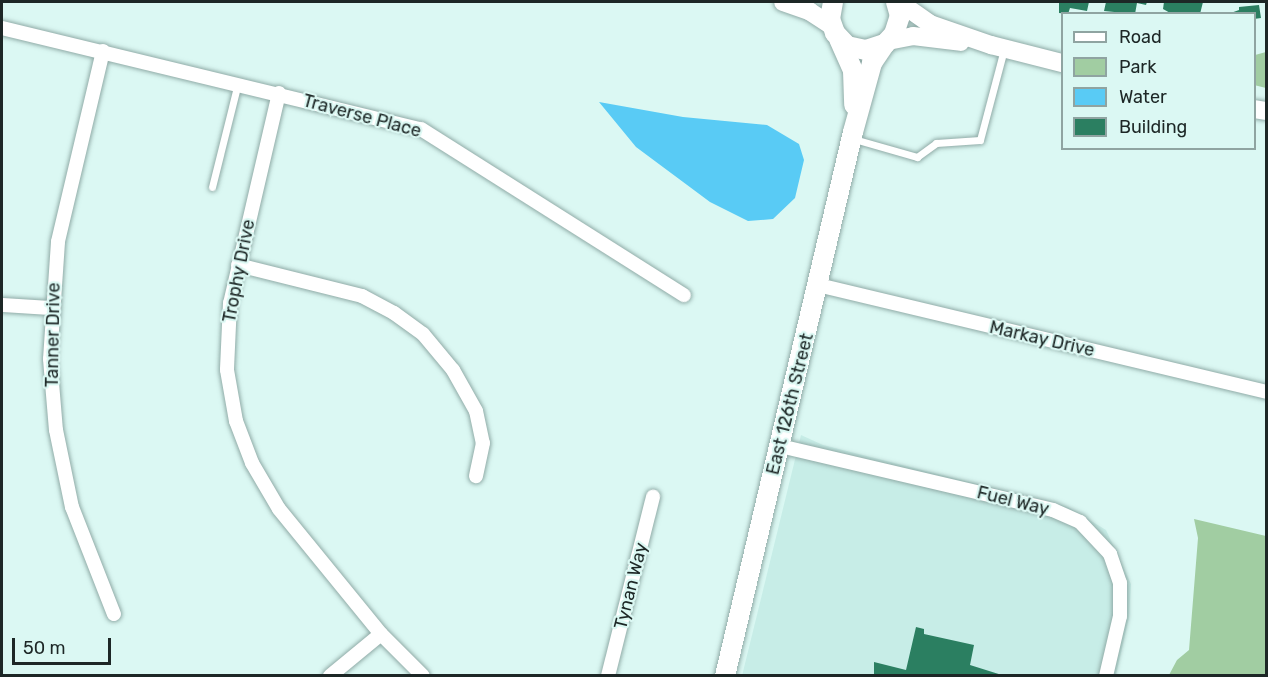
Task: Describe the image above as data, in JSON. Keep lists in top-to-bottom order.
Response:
{
  "streets": {
    "main road": ["East 126th Street"],
    "street": [
      "Traverse Place",
      "Trophy Drive",
      "Tanner Drive",
      "Markay Drive",
      "Fuel Way",
      "Tynan Way"
    ]
  },
  "crossings": [
    ["Traverse Place", "Trophy Drive"],
    ["Traverse Place", "Tanner Drive"],
    ["Markay Drive", "East 126th Street"],
    ["East 126th Street", "Fuel Way"]
  ],
  "legend": [
    "Road",
    "Park",
    "Water",
    "Building"
  ],
  "scale_bar": "50 m"
}
